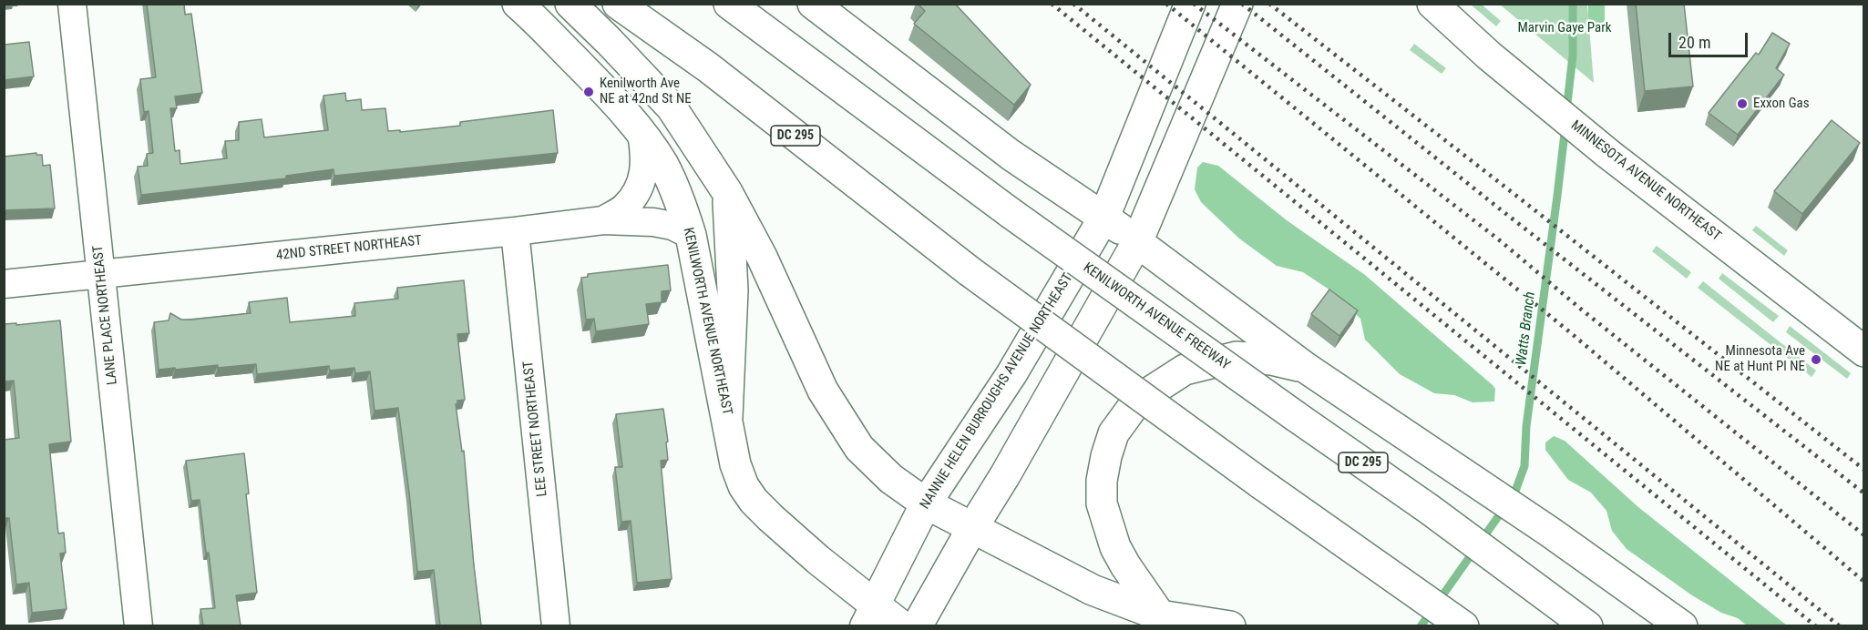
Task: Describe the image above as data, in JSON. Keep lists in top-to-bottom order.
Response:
{
  "streets": {
    "main road": [
      "DC 295",
      "MINNESOTA AVENUE NORTHEAST",
      "KENILWORTH AVENUE FREEWAY",
      "KENILWORTH AVENUE NORTHEAST",
      "NANNIE HELEN BURROUGHS AVENUE NORTHEAST"
    ],
    "street": ["42ND STREET NORTHEAST", "LANE PLACE NORTHEAST", "LEE STREET NORTHEAST"]
  },
  "crossings": [
    ["42ND STREET NORTHEAST", "LANE PLACE NORTHEAST"],
    ["42ND STREET NORTHEAST", "KENILWORTH AVENUE NORTHEAST"],
    ["42ND STREET NORTHEAST", "LEE STREET NORTHEAST"],
    ["KENILWORTH AVENUE NORTHEAST", "NANNIE HELEN BURROUGHS AVENUE NORTHEAST"]
  ],
  "water": ["Watts Branch"],
  "parks": ["Marvin Gaye Park"],
  "places": ["Kenilworth Ave NE at 42nd St NE", "Exxon Gas", "Minnesota Ave NE at Hunt Pl NE"],
  "scale_bar": "20 m"
}
